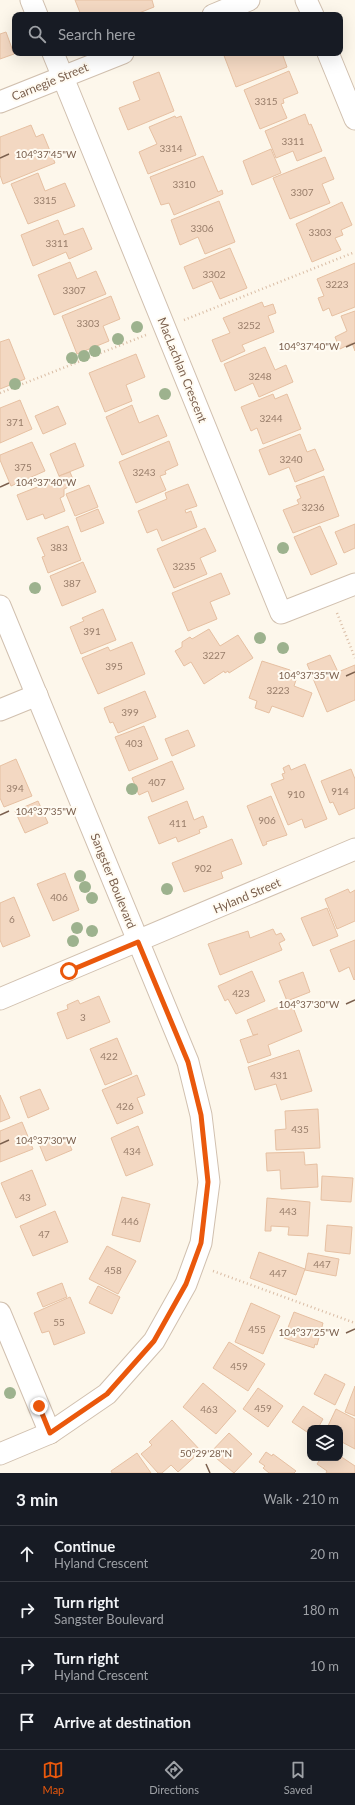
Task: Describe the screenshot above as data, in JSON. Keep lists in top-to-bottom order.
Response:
{
  "streets": {
    "street": [
      "Carnegie Street",
      "MacLachlan Crescent",
      "Sangster Boulevard",
      "Hyland Street"
    ]
  },
  "crossings": [
    ["Carnegie Street", "MacLachlan Crescent"],
    ["Sangster Boulevard", "Hyland Street"]
  ],
  "house_numbers": [
    "3315",
    "3311",
    "3314",
    "3310",
    "3307",
    "3315",
    "3306",
    "3303",
    "3311",
    "3302",
    "3223",
    "3307",
    "3303",
    "3252",
    "3248",
    "3244",
    "371",
    "3240",
    "375",
    "3243",
    "3236",
    "383",
    "3235",
    "387",
    "391",
    "3227",
    "395",
    "3223",
    "399",
    "403",
    "407",
    "394",
    "914",
    "910",
    "906",
    "411",
    "902",
    "406",
    "6",
    "423",
    "3",
    "422",
    "431",
    "426",
    "435",
    "434",
    "43",
    "443",
    "446",
    "47",
    "447",
    "458",
    "447",
    "55",
    "455",
    "459",
    "459",
    "463"
  ],
  "page": {
    "search": "Search here",
    "heading": ["3 min", "Walk · 210 m"],
    "list": [
      ["Continue", "Hyland Crescent", "20 m"],
      ["Turn right", "Sangster Boulevard", "180 m"],
      ["Turn right", "Hyland Crescent", "10 m"],
      "Arrive at destination"
    ],
    "nav": ["Map", "Directions", "Saved"]
  },
  "coordinates": [
    "104°37'45\"W",
    "104°37'40\"W",
    "104°37'35\"W",
    "104°37'30\"W",
    "104°37'25\"W",
    "50°29'28\"N"
  ]
}
